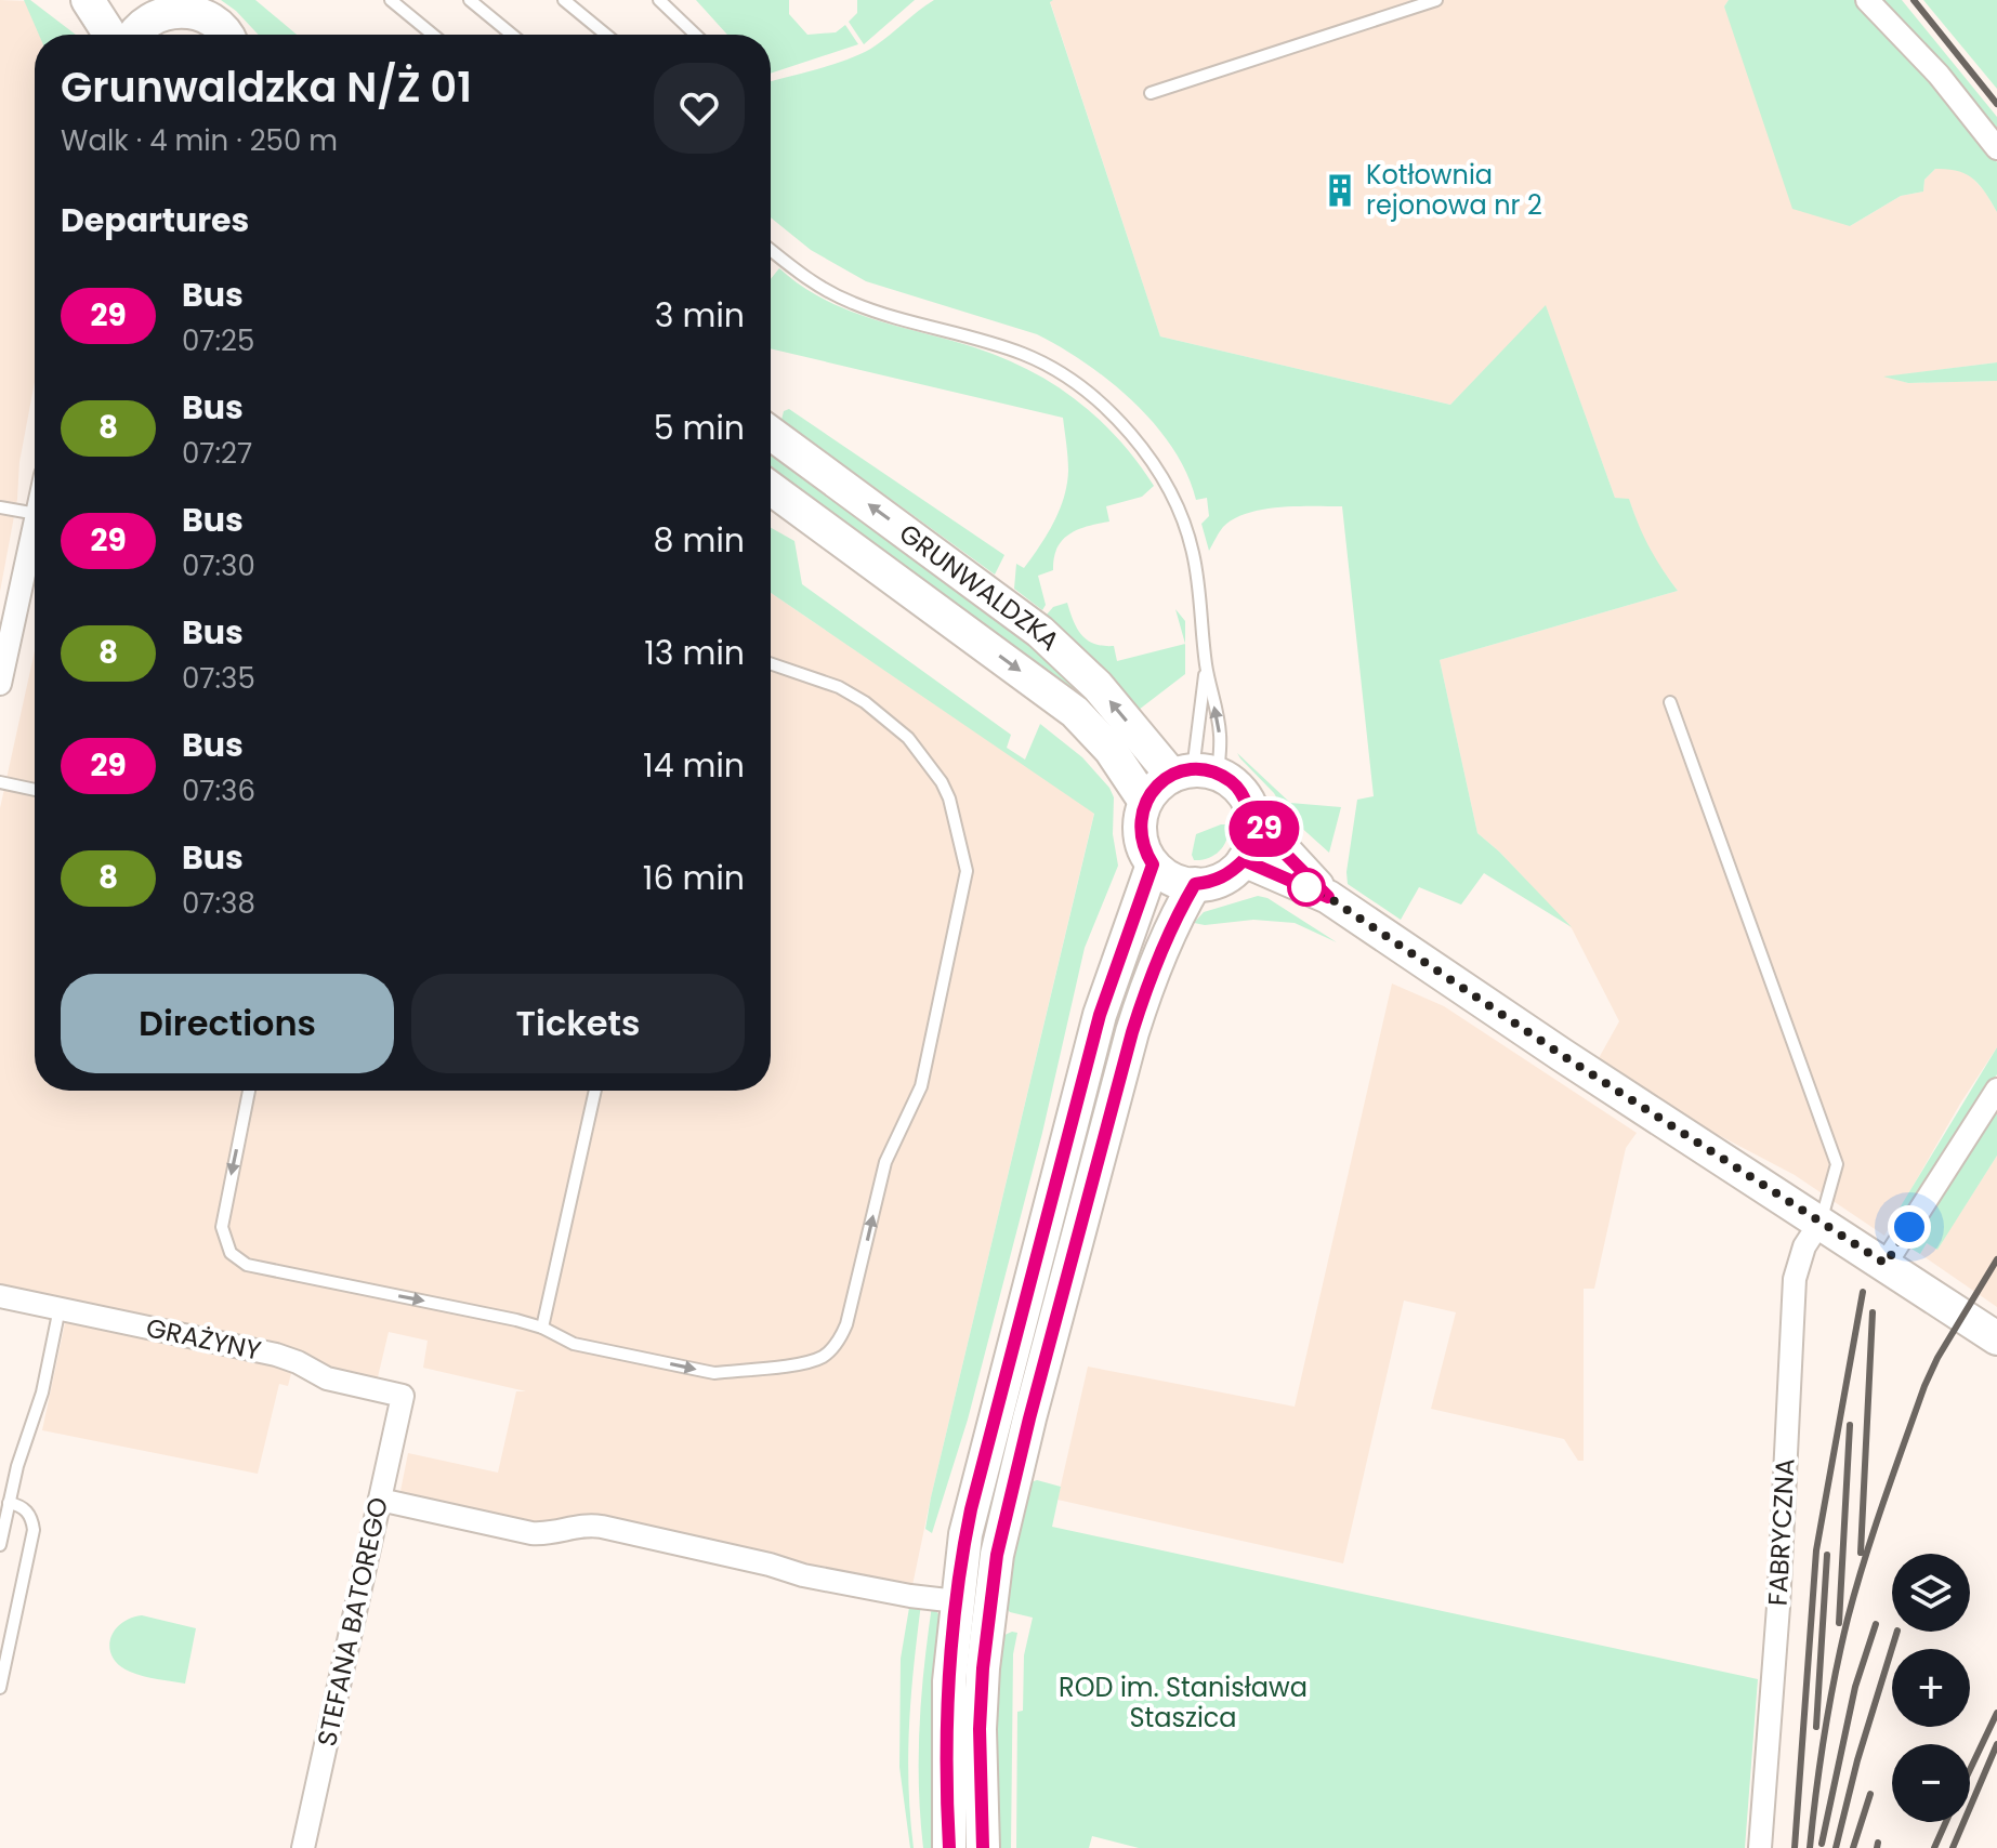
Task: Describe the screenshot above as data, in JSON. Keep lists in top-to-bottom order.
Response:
{
  "streets": {
    "street": [
      "GRUNWALDZKA",
      "GRAŻYNY",
      "FABRYCZNA",
      "STEFANA BATOREGO"
    ]
  },
  "crossings": [
    ["GRAŻYNY", "STEFANA BATOREGO"]
  ],
  "parks": ["ROD im. Stanisława Staszica"],
  "places": {
    "building": ["Kotłownia rejonowa nr 2"]
  },
  "lines": ["bus line 29"],
  "page": {
    "on_map": "29",
    "heading": [
      ["Grunwaldzka N/Ż 01", "Walk · 4 min · 250 m"],
      "Departures"
    ],
    "list": [
      {
        "mark": "29",
        "name": "Bus",
        "note": "07:25",
        "value": "3 min"
      },
      {
        "mark": "8",
        "name": "Bus",
        "note": "07:27",
        "value": "5 min"
      },
      {
        "mark": "29",
        "name": "Bus",
        "note": "07:30",
        "value": "8 min"
      },
      {
        "mark": "8",
        "name": "Bus",
        "note": "07:35",
        "value": "13 min"
      },
      {
        "mark": "29",
        "name": "Bus",
        "note": "07:36",
        "value": "14 min"
      },
      {
        "mark": "8",
        "name": "Bus",
        "note": "07:38",
        "value": "16 min"
      }
    ],
    "buttons": ["Directions", "Tickets"],
    "map_buttons": ["+", "−"]
  }
}
